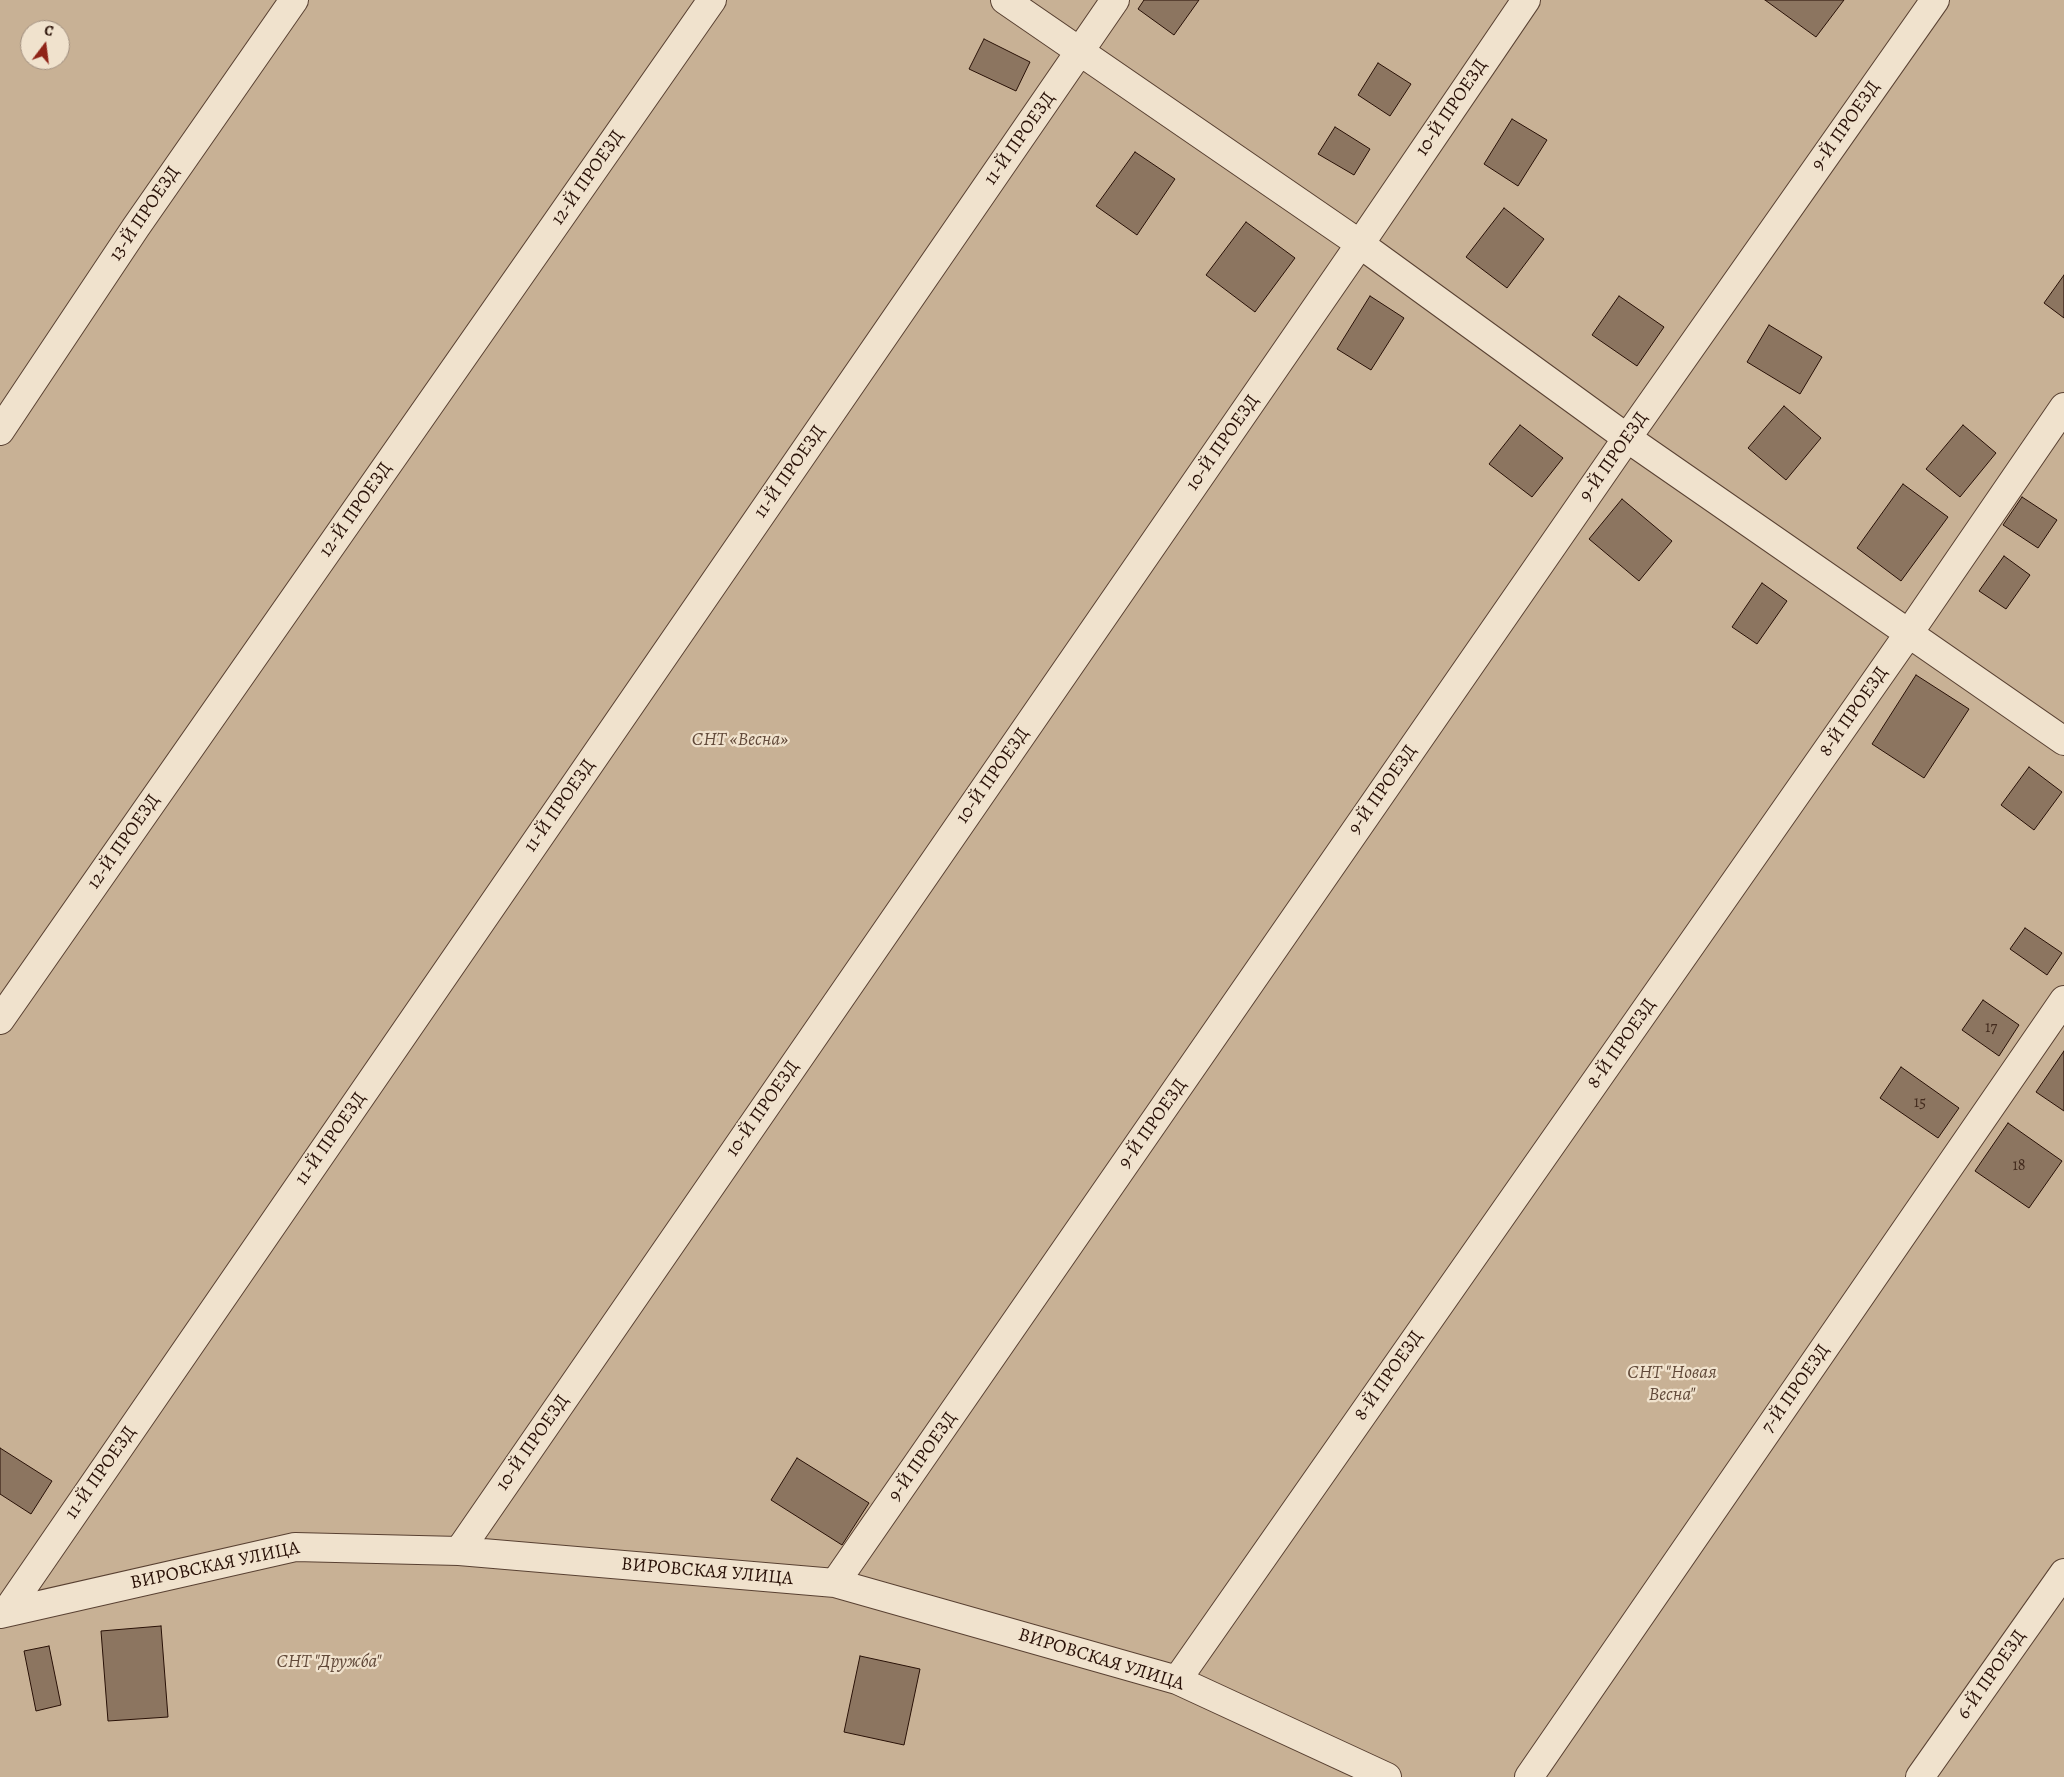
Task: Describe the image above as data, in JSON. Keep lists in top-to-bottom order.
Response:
{
  "streets": {
    "street": [
      "10-Й ПРОЕЗД",
      "9-Й ПРОЕЗД",
      "11-Й ПРОЕЗД",
      "12-Й ПРОЕЗД",
      "13-Й ПРОЕЗД",
      "8-Й ПРОЕЗД",
      "7-Й ПРОЕЗД",
      "ВИРОВСКАЯ УЛИЦА",
      "6-Й ПРОЕЗД"
    ]
  },
  "crossings": [
    ["10-Й ПРОЕЗД", "ВИРОВСКАЯ УЛИЦА"],
    ["9-Й ПРОЕЗД", "ВИРОВСКАЯ УЛИЦА"],
    ["11-Й ПРОЕЗД", "ВИРОВСКАЯ УЛИЦА"],
    ["8-Й ПРОЕЗД", "ВИРОВСКАЯ УЛИЦА"]
  ],
  "parks": ["СНТ «Весна»", "СНТ \"Новая Весна\"", "СНТ \"Дружба\""],
  "house_numbers": ["17", "15", "18"],
  "north": "top"
}
